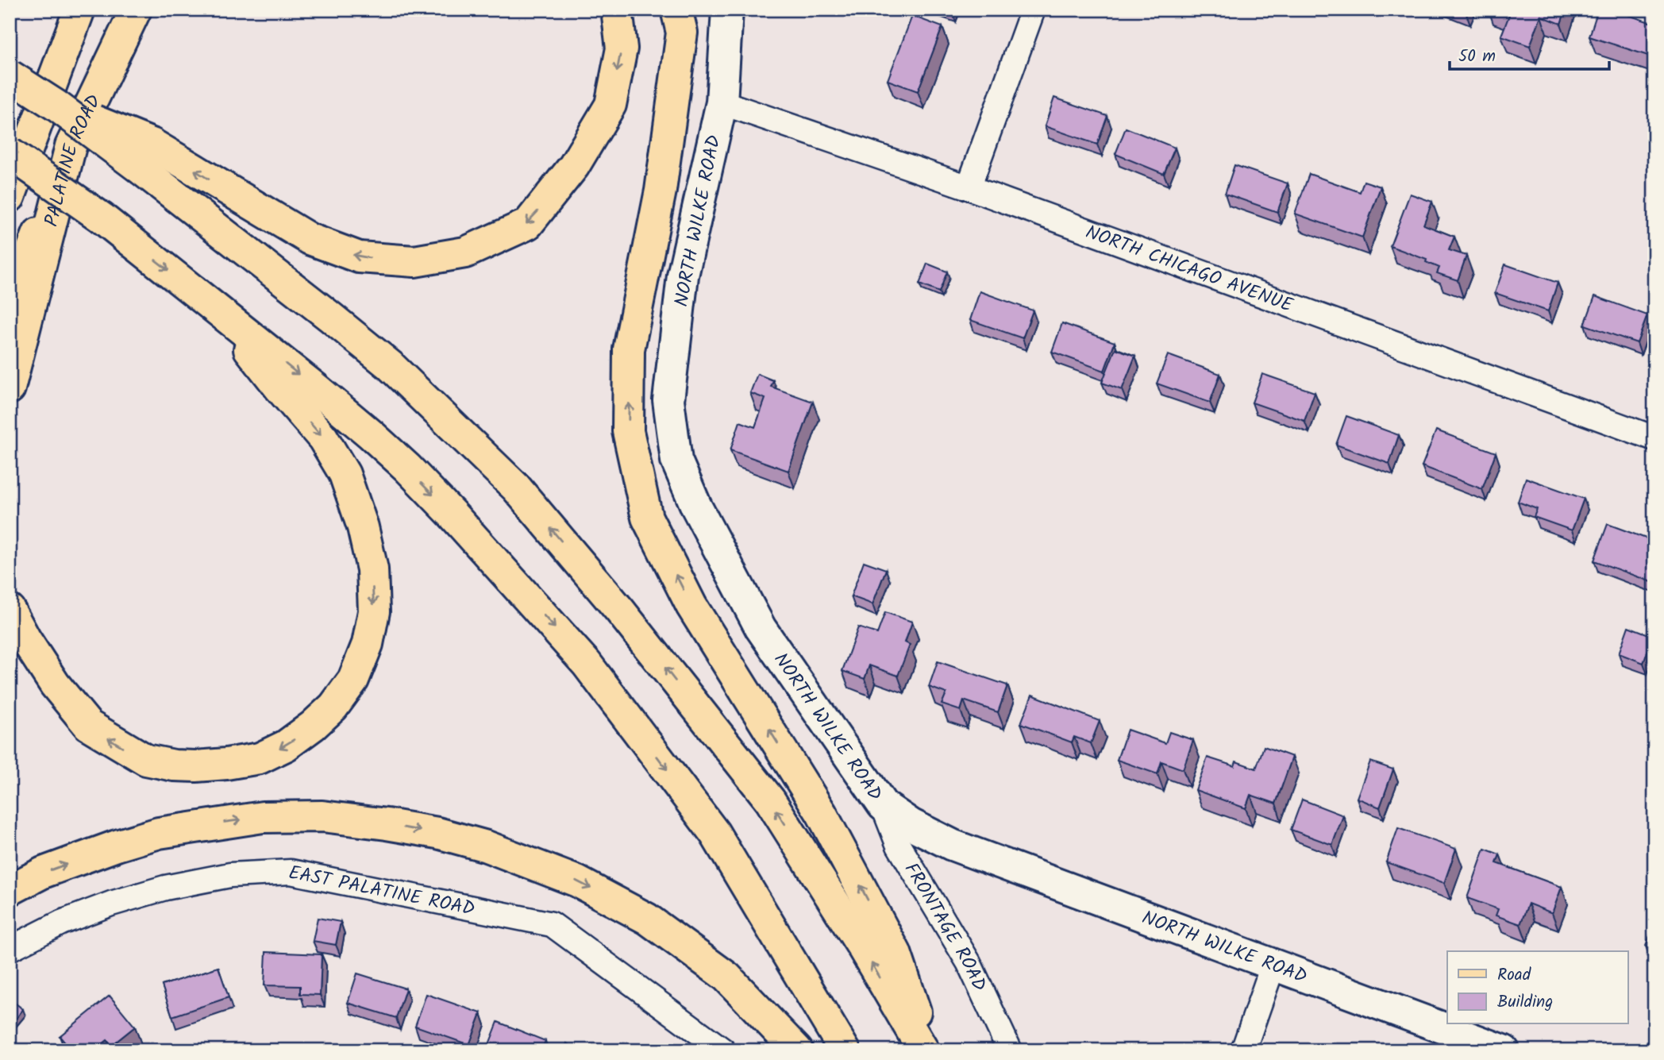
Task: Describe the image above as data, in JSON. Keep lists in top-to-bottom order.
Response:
{
  "streets": {
    "main road": ["PALATINE ROAD"],
    "street": [
      "NORTH WILKE ROAD",
      "NORTH CHICAGO AVENUE",
      "EAST PALATINE ROAD",
      "FRONTAGE ROAD"
    ]
  },
  "crossings": [
    ["NORTH WILKE ROAD", "NORTH CHICAGO AVENUE"],
    ["NORTH WILKE ROAD", "FRONTAGE ROAD"]
  ],
  "legend": ["Road", "Building"],
  "scale_bar": "50 m"
}
